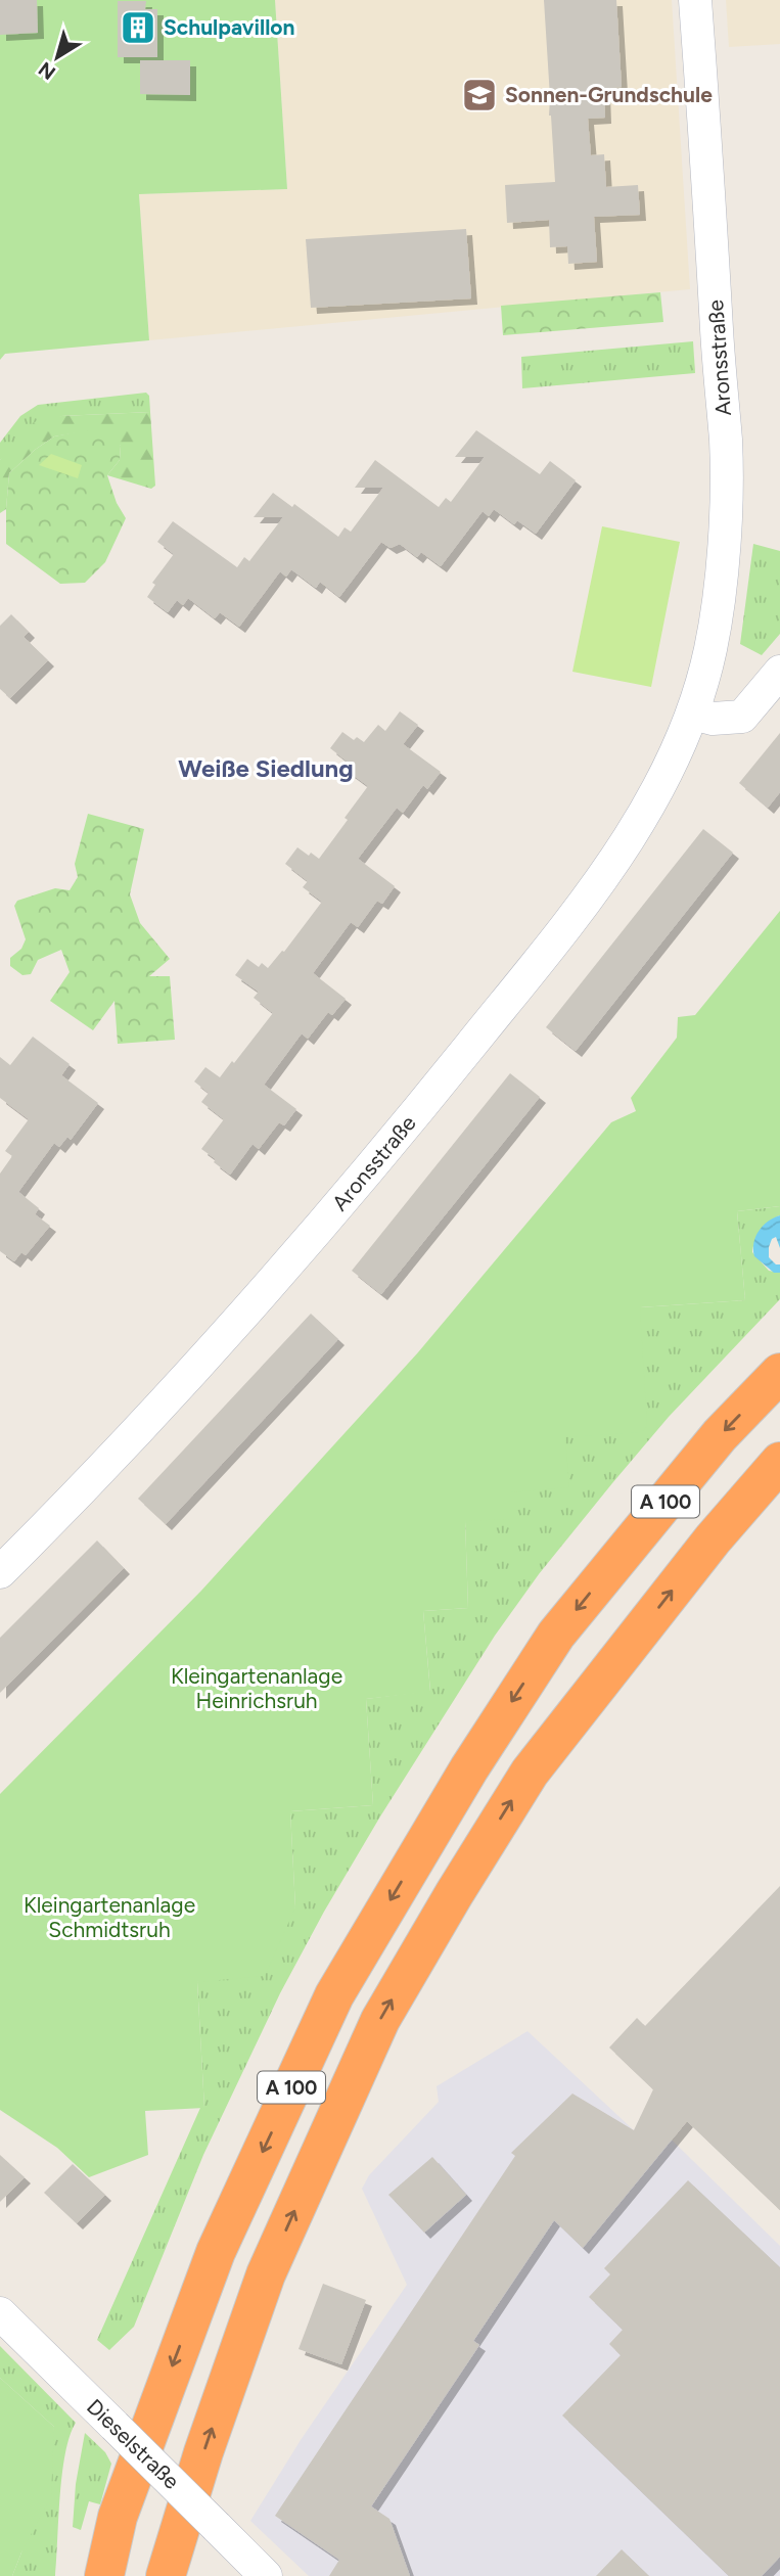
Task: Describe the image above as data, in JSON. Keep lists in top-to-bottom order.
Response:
{
  "streets": {
    "highway": ["A 100"],
    "street": ["Aronsstraße", "Dieselstraße"]
  },
  "districts": ["Weiße Siedlung"],
  "parks": ["Kleingartenanlage Heinrichsruh", "Kleingartenanlage Schmidtsruh"],
  "places": {
    "building": ["Schulpavillon"],
    "school or university": ["Sonnen-Grundschule"]
  },
  "north": "bottom left"
}
